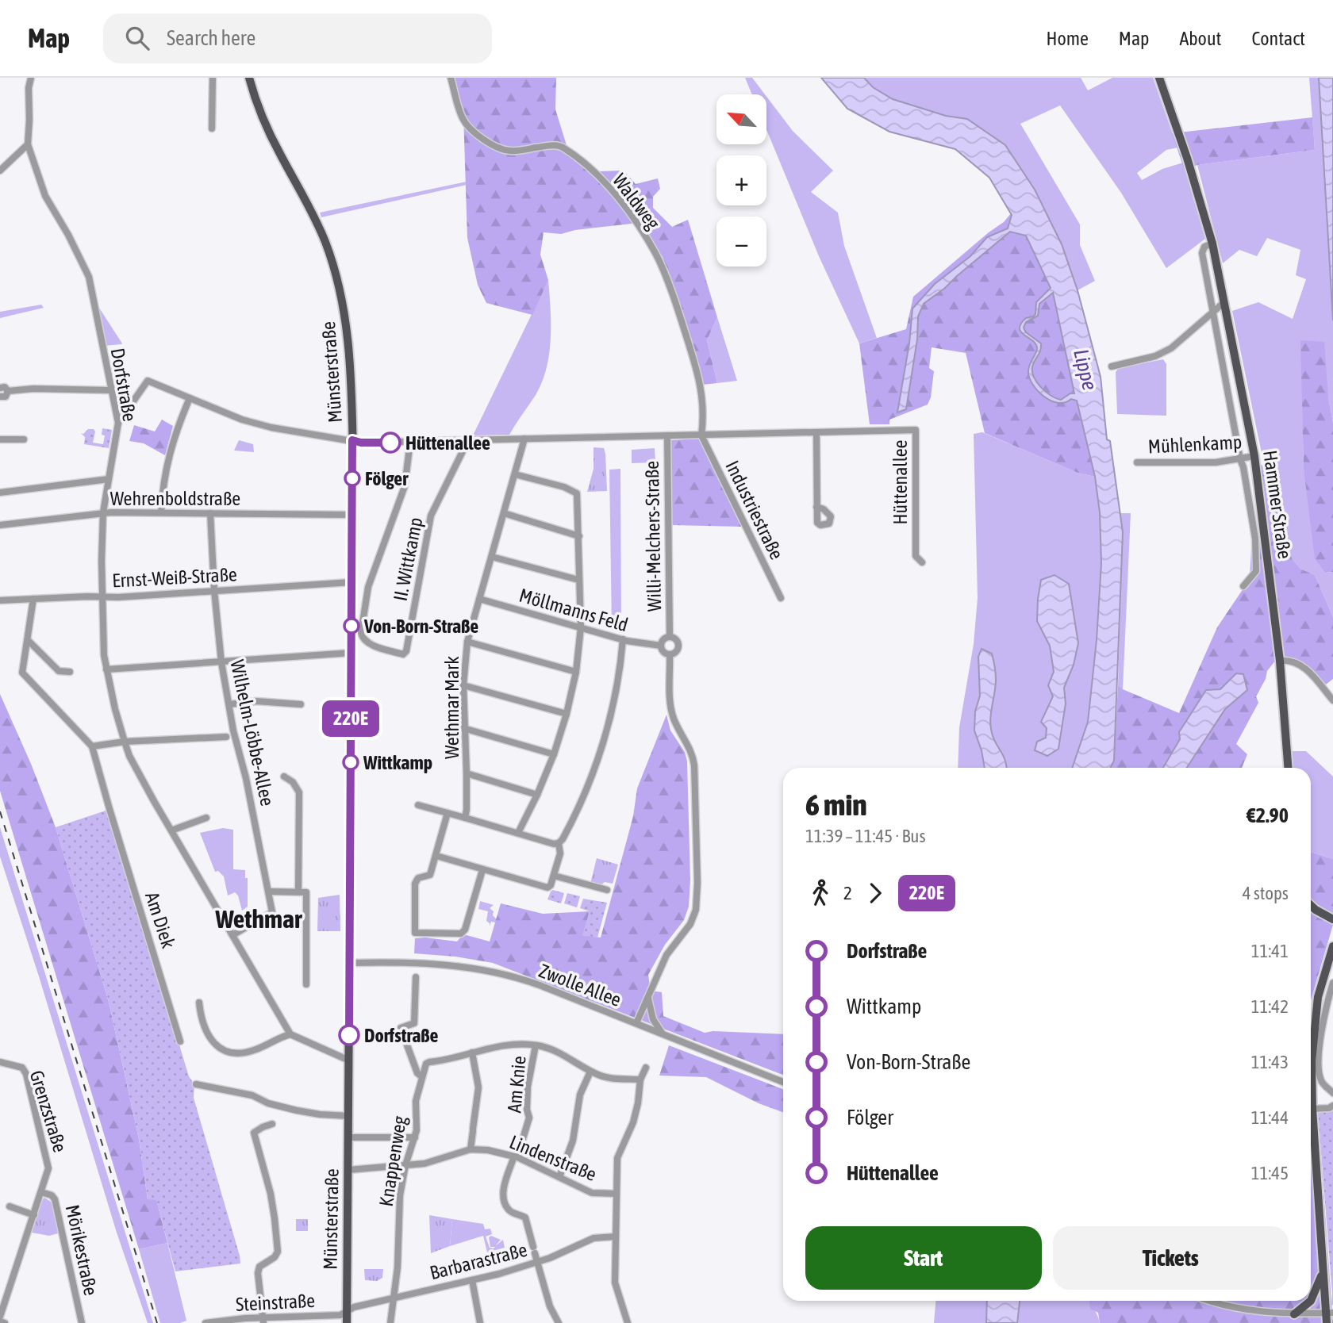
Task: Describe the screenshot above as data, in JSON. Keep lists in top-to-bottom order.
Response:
{
  "streets": {
    "main road": ["Münsterstraße", "Hammer Straße"],
    "street": [
      "Waldweg",
      "Dorfstraße",
      "Mühlenkamp",
      "Hüttenallee",
      "Wehrenboldstraße",
      "Industriestraße",
      "Willi-Melchers-Straße",
      "II. Wittkamp",
      "Ernst-Weiß-Straße",
      "Möllmanns Feld",
      "Wethmar Mark",
      "Wilhelm-Löbbe-Allee",
      "Am Diek",
      "Zwolle Allee",
      "Am Knie",
      "Grenzstraße",
      "Lindenstraße",
      "Knappenweg",
      "Mörikestraße",
      "Barbarastraße",
      "Steinstraße"
    ]
  },
  "crossings": [
    ["Waldweg", "Hüttenallee"],
    ["Waldweg", "Industriestraße"],
    ["Münsterstraße", "Hüttenallee"],
    ["Münsterstraße", "Wehrenboldstraße"],
    ["Münsterstraße", "Ernst-Weiß-Straße"],
    ["Münsterstraße", "Zwolle Allee"],
    ["Münsterstraße", "Lindenstraße"],
    ["Münsterstraße", "Barbarastraße"],
    ["Münsterstraße", "Steinstraße"],
    ["Dorfstraße", "Hüttenallee"],
    ["Dorfstraße", "Wehrenboldstraße"],
    ["Dorfstraße", "Ernst-Weiß-Straße"],
    ["Dorfstraße", "Wilhelm-Löbbe-Allee"],
    ["Mühlenkamp", "Hammer Straße"],
    ["Hüttenallee", "Industriestraße"],
    ["Hüttenallee", "Willi-Melchers-Straße"],
    ["Hüttenallee", "II. Wittkamp"],
    ["Hüttenallee", "Wethmar Mark"],
    ["Wehrenboldstraße", "Wilhelm-Löbbe-Allee"],
    ["Willi-Melchers-Straße", "Möllmanns Feld"],
    ["Ernst-Weiß-Straße", "Wilhelm-Löbbe-Allee"],
    ["Möllmanns Feld", "Wethmar Mark"],
    ["Am Knie", "Lindenstraße"],
    ["Am Knie", "Barbarastraße"],
    ["Grenzstraße", "Mörikestraße"],
    ["Lindenstraße", "Knappenweg"],
    ["Knappenweg", "Barbarastraße"],
    ["Barbarastraße", "Steinstraße"]
  ],
  "districts": ["Wethmar"],
  "water": ["Lippe"],
  "places": [
    "Hüttenallee",
    "Fölger",
    "Von-Born-Straße",
    "Wittkamp",
    "Dorfstraße"
  ],
  "lines": ["bus line 220E"],
  "north": "top left",
  "page": {
    "header": "Map",
    "search": "Search here",
    "nav": [
      "Home",
      "Map",
      "About",
      "Contact"
    ],
    "on_map": "220E",
    "map_buttons": ["+", "−"],
    "heading": ["6 min", "11:39 – 11:45 · Bus", "€2.90"],
    "legs": ["2", "220E", "4 stops"],
    "list": [
      {
        "name": "Dorfstraße",
        "value": "11:41"
      },
      {
        "name": "Wittkamp",
        "value": "11:42"
      },
      {
        "name": "Von-Born-Straße",
        "value": "11:43"
      },
      {
        "name": "Fölger",
        "value": "11:44"
      },
      {
        "name": "Hüttenallee",
        "value": "11:45"
      }
    ],
    "buttons": ["Start", "Tickets"]
  }
}
